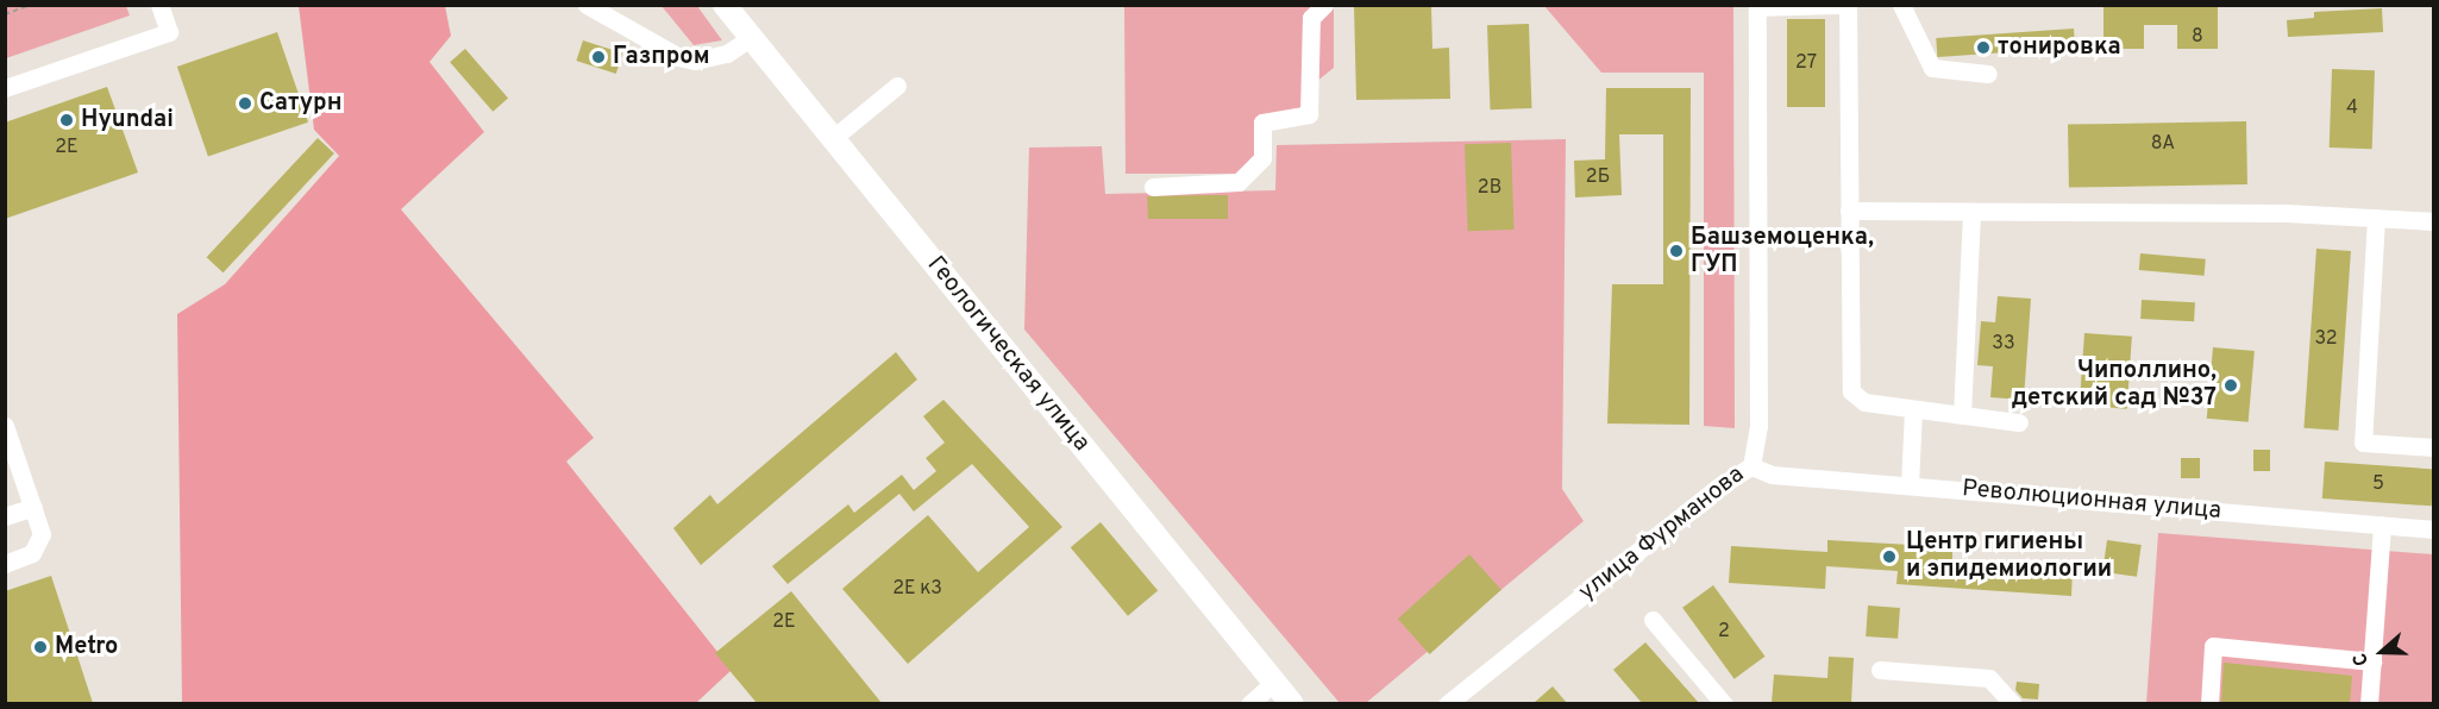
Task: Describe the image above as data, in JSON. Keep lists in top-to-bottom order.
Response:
{
  "streets": {
    "main road": ["Геологическая улица"],
    "street": ["Революционная улица", "улица Фурманова"]
  },
  "crossings": [
    ["Революционная улица", "улица Фурманова"]
  ],
  "places": [
    "тонировка",
    "Газпром",
    "Сатурн",
    "Hyundai",
    "Башземоценка, ГУП",
    "Чиполлино, детский сад №37",
    "Центр гигиены и эпидемиологии",
    "Metro"
  ],
  "house_numbers": [
    "8",
    "27",
    "4",
    "8А",
    "2Е",
    "2Б",
    "2В",
    "32",
    "33",
    "5",
    "2Е к3",
    "2Е",
    "2"
  ],
  "north": "left"
}
